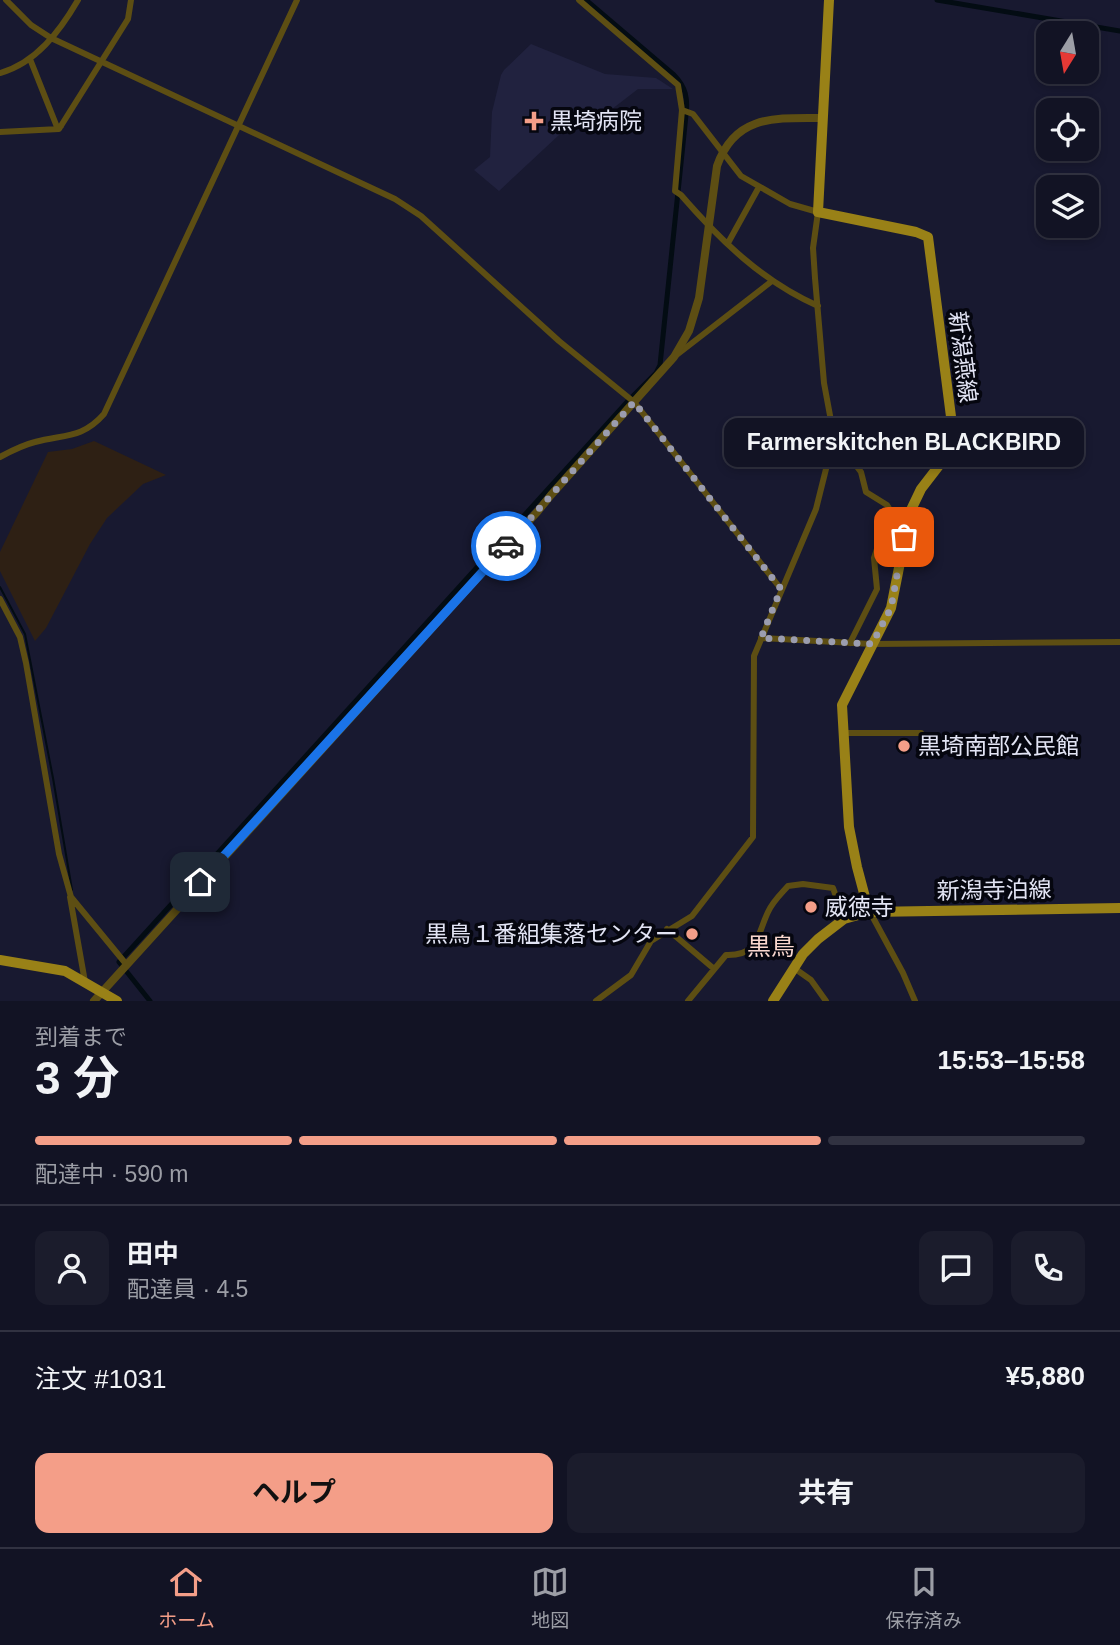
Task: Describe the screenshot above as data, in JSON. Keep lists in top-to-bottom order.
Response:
{
  "streets": {
    "main road": ["新潟燕線", "新潟寺泊線"]
  },
  "crossings": [
    ["新潟燕線", "新潟寺泊線"]
  ],
  "districts": ["黒鳥"],
  "places": {
    "health": ["黒埼病院"],
    "other": [
      "Farmerskitchen BLACKBIRD",
      "黒埼南部公民館",
      "威徳寺",
      "黒鳥１番組集落センター"
    ]
  },
  "north": "bottom",
  "page": {
    "bubble": "Farmerskitchen BLACKBIRD",
    "heading": ["3 分", "到着まで", "15:53–15:58"],
    "panel": [
      "田中",
      "配達員 · 4.5",
      "注文 #1031",
      "¥5,880"
    ],
    "bar": "配達中 · 590 m",
    "buttons": ["ヘルプ", "共有"],
    "tabs": ["ホーム", "地図", "保存済み"]
  }
}
